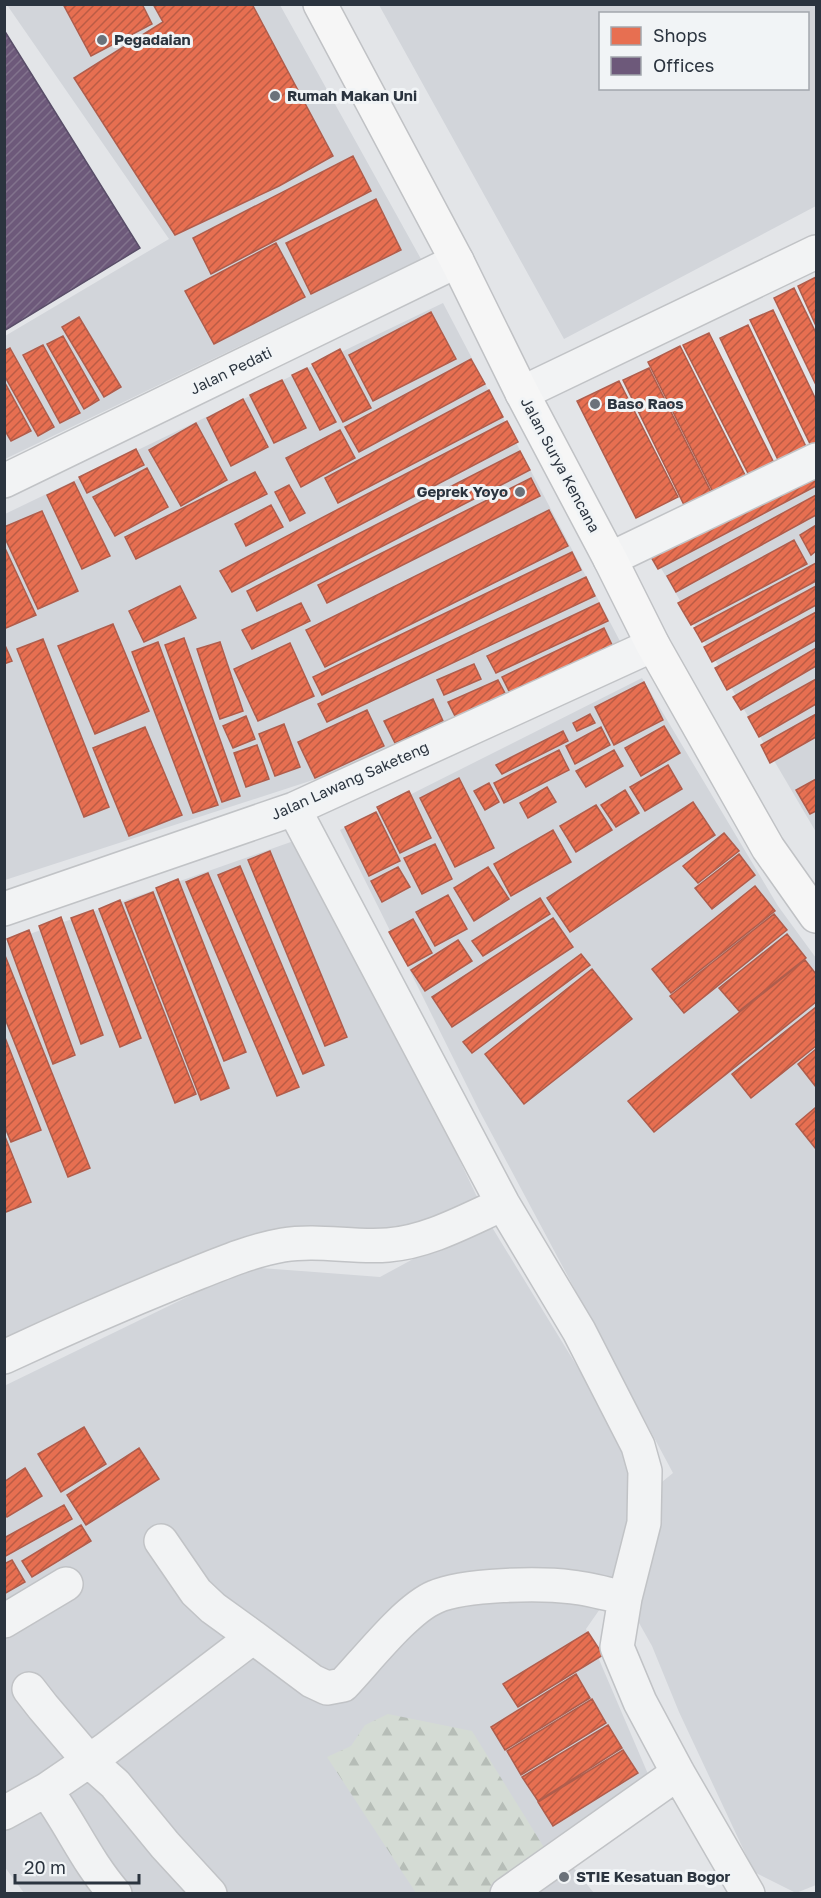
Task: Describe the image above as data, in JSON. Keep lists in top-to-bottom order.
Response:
{
  "streets": {
    "main road": ["Jalan Surya Kencana"],
    "street": ["Jalan Pedati", "Jalan Lawang Saketeng"]
  },
  "crossings": [
    ["Jalan Pedati", "Jalan Surya Kencana"],
    ["Jalan Surya Kencana", "Jalan Lawang Saketeng"]
  ],
  "places": [
    "Pegadaian",
    "Rumah Makan Uni",
    "Baso Raos",
    "Geprek Yoyo",
    "STIE Kesatuan Bogor"
  ],
  "legend": ["Shops", "Offices"],
  "scale_bar": "20 m"
}
